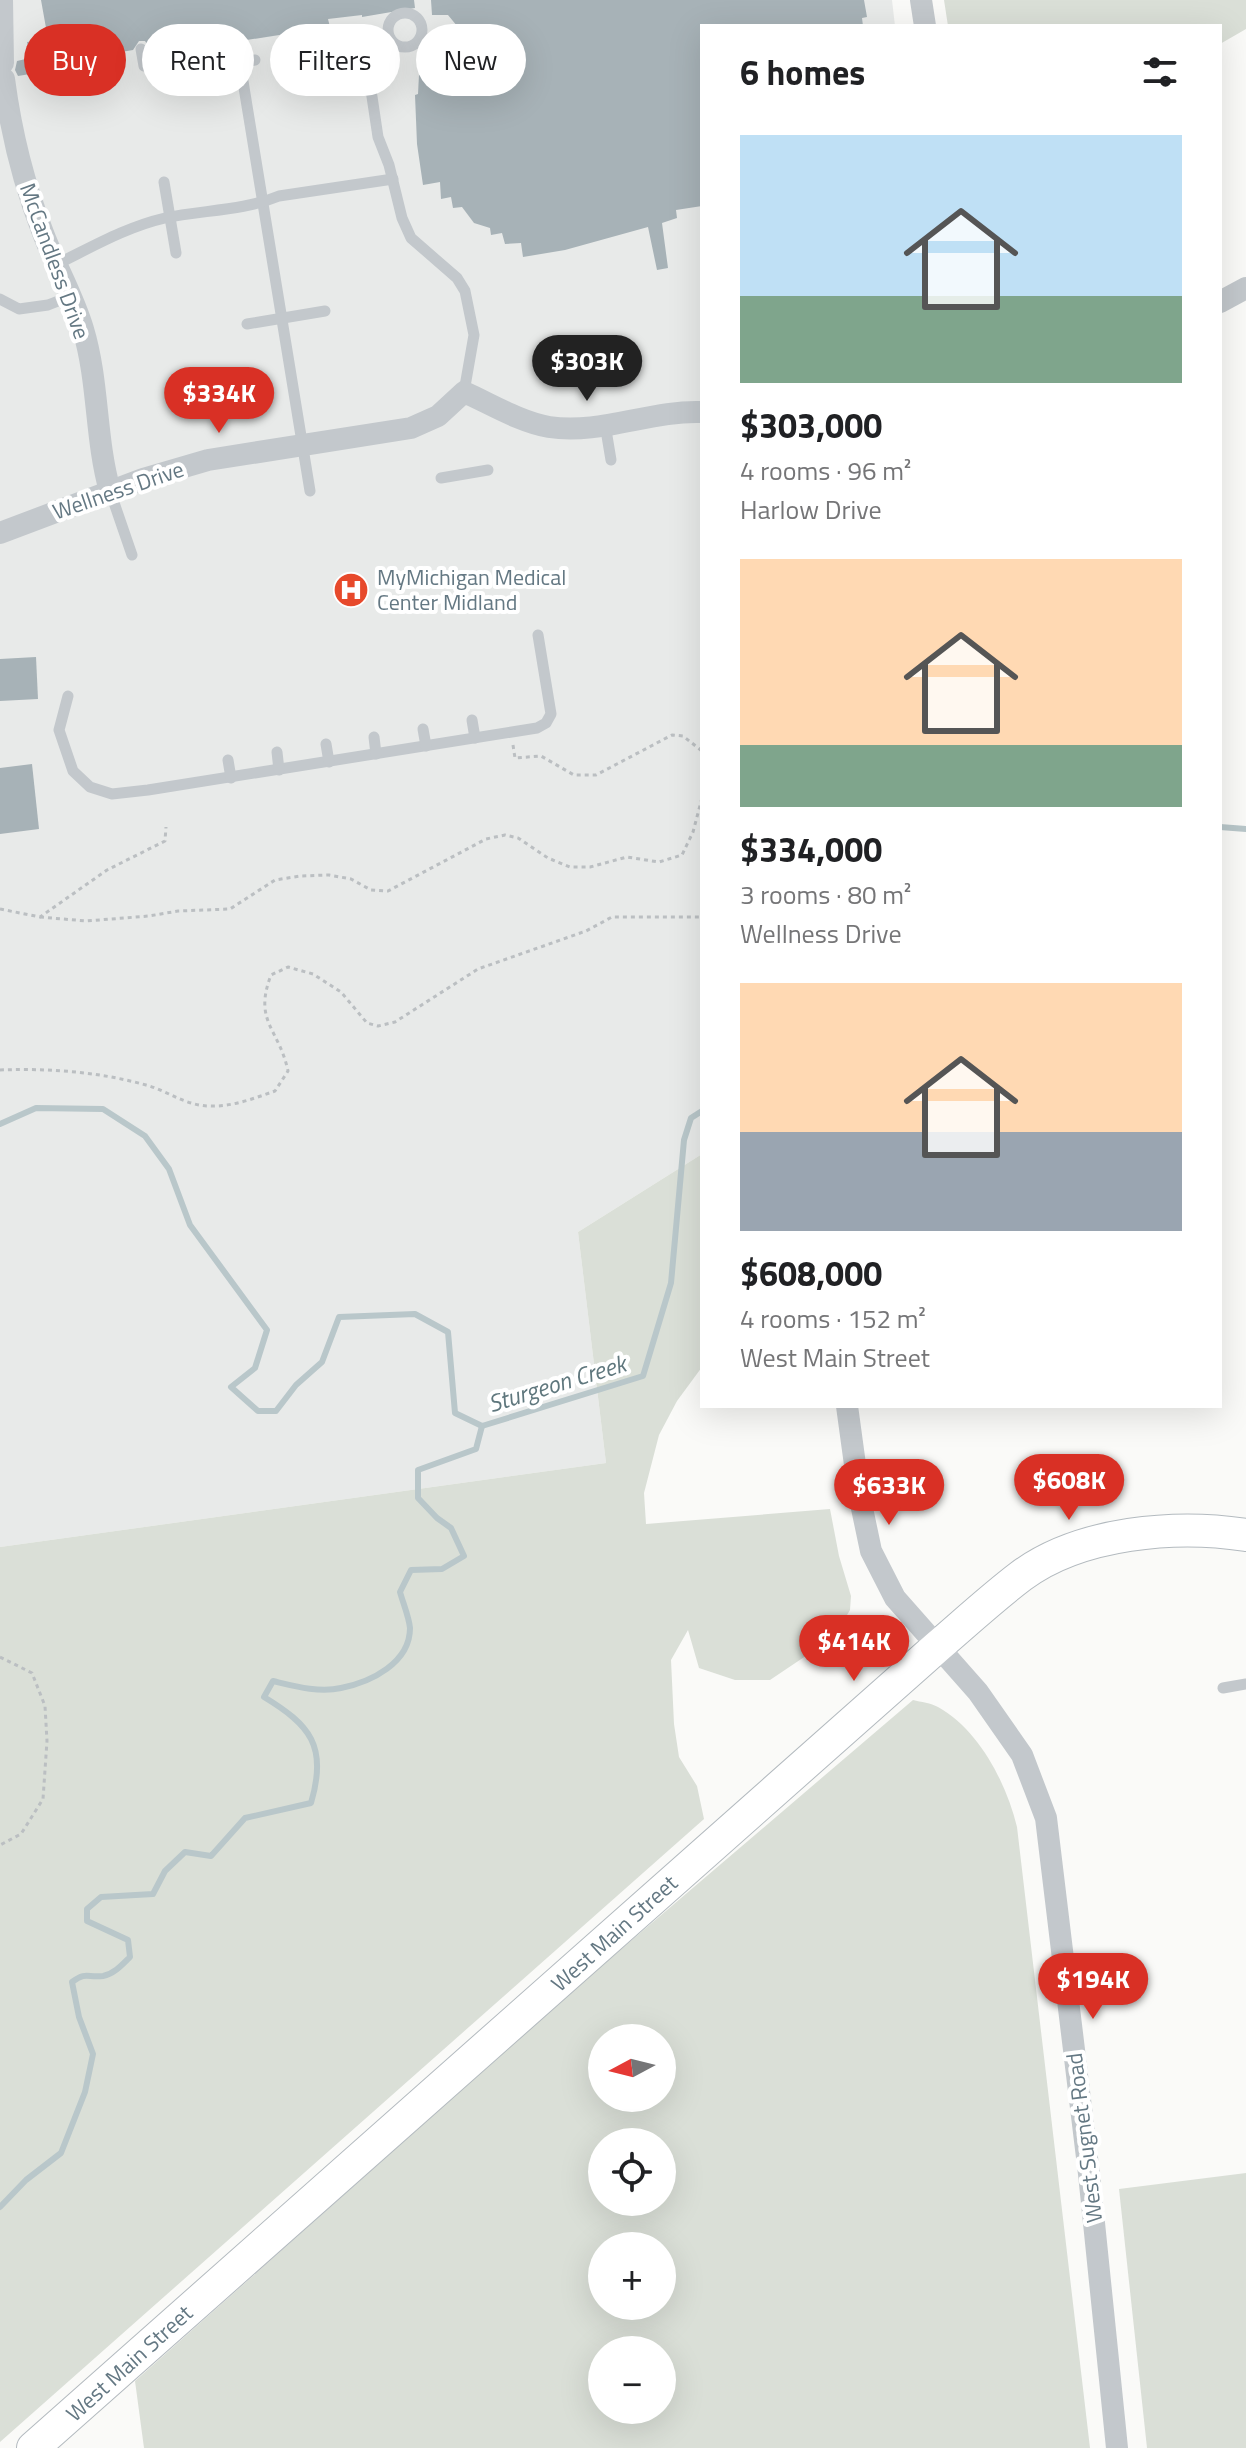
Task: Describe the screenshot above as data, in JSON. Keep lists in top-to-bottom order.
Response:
{
  "streets": {
    "street": [
      "McCandless Drive",
      "Wellness Drive",
      "West Main Street",
      "West Sugnet Road"
    ]
  },
  "crossings": [
    ["McCandless Drive", "Wellness Drive"],
    ["West Main Street", "West Sugnet Road"]
  ],
  "water": ["Sturgeon Creek"],
  "places": {
    "hospital": ["MyMichigan Medical Center Midland"]
  },
  "north": "left",
  "page": {
    "chip": [
      "Buy",
      "Rent",
      "Filters",
      "New"
    ],
    "heading": "6 homes",
    "list": [
      {
        "name": "$303,000",
        "note": "4 rooms · 96 m² · Harlow Drive"
      },
      {
        "name": "$334,000",
        "note": "3 rooms · 80 m² · Wellness Drive"
      },
      {
        "name": "$608,000",
        "note": "4 rooms · 152 m² · West Main Street"
      }
    ],
    "price": [
      "$303K",
      "$334K",
      "$608K",
      "$633K",
      "$414K",
      "$194K"
    ],
    "map_buttons": ["+", "−"]
  }
}
